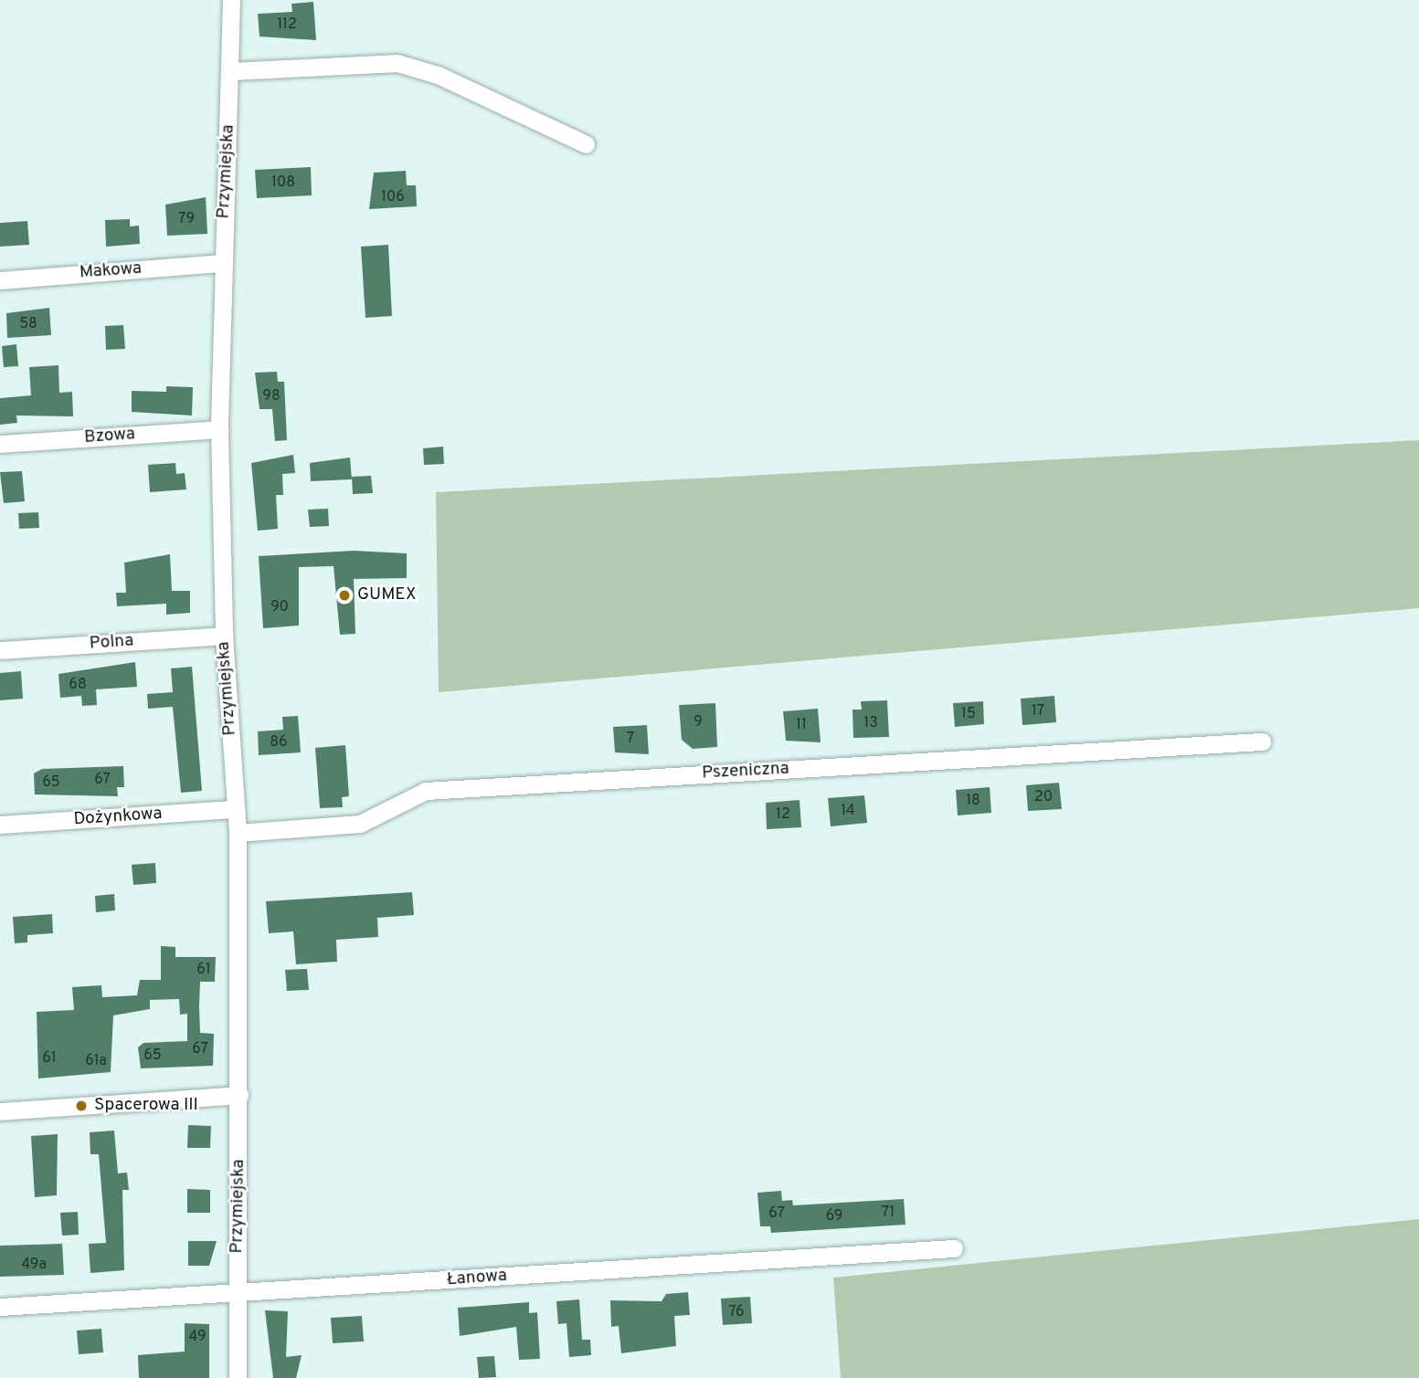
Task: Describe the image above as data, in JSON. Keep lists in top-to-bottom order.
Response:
{
  "streets": {
    "street": [
      "Przymiejska",
      "Makowa",
      "Bzowa",
      "Polna",
      "Pszeniczna",
      "Dożynkowa",
      "Łanowa"
    ]
  },
  "crossings": [
    ["Przymiejska", "Makowa"],
    ["Przymiejska", "Bzowa"],
    ["Przymiejska", "Polna"],
    ["Przymiejska", "Pszeniczna"],
    ["Przymiejska", "Dożynkowa"],
    ["Przymiejska", "Łanowa"]
  ],
  "places": ["GUMEX", "Spacerowa III"],
  "house_numbers": [
    "112",
    "108",
    "106",
    "79",
    "58",
    "98",
    "90",
    "68",
    "17",
    "15",
    "9",
    "13",
    "11",
    "7",
    "86",
    "67",
    "65",
    "20",
    "18",
    "14",
    "12",
    "61",
    "67",
    "65",
    "61",
    "61a",
    "71",
    "67",
    "69",
    "49a",
    "76",
    "49"
  ]
}
